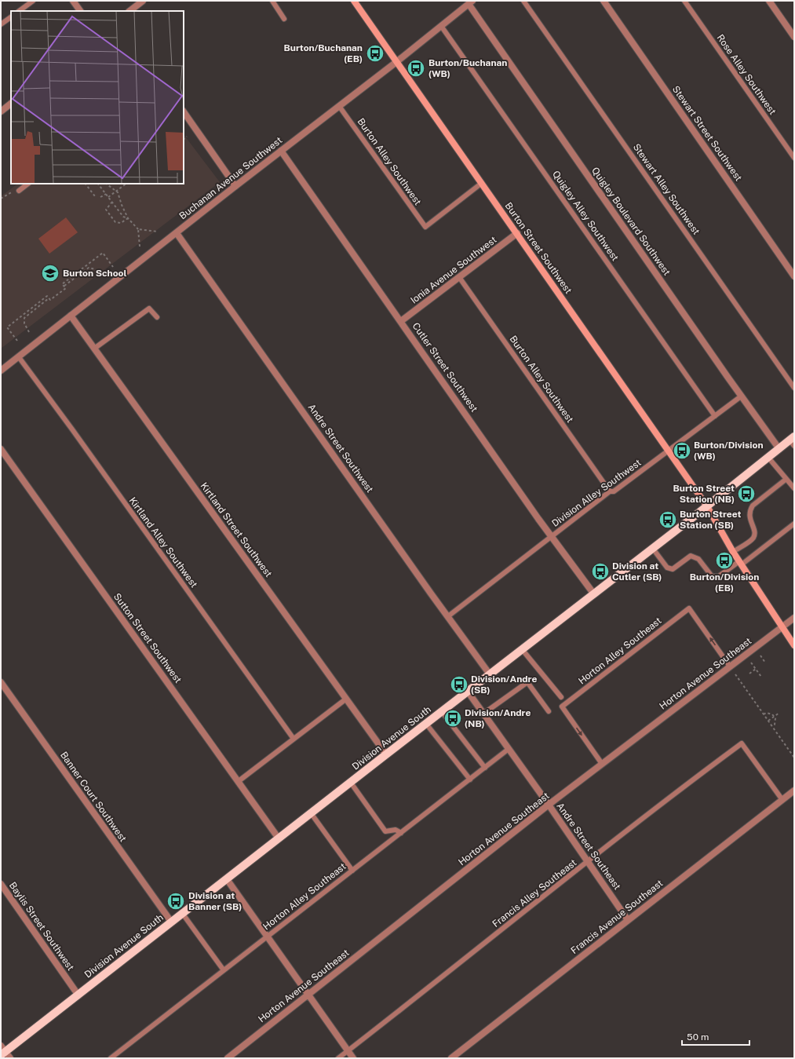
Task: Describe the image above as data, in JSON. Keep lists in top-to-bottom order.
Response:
{
  "streets": {
    "main road": ["Burton Street Southwest", "Division Avenue South"],
    "street": [
      "Stewart Street Southwest",
      "Buchanan Avenue Southwest",
      "Quigley Boulevard Southwest",
      "Ionia Avenue Southwest",
      "Cutler Street Southwest",
      "Andre Street Southwest",
      "Kirtland Street Southwest",
      "Sutton Street Southwest",
      "Horton Avenue Southeast",
      "Banner Court Southwest",
      "Andre Street Southeast",
      "Francis Avenue Southeast",
      "Baylis Street Southwest"
    ],
    "lane": [
      "Rose Alley Southwest",
      "Burton Alley Southwest",
      "Stewart Alley Southwest",
      "Quigley Alley Southwest",
      "Division Alley Southwest",
      "Kirtland Alley Southwest",
      "Horton Alley Southeast",
      "Francis Alley Southeast"
    ]
  },
  "crossings": [
    ["Burton Alley Southwest", "Buchanan Avenue Southwest"],
    ["Burton Alley Southwest", "Burton Street Southwest"],
    ["Burton Alley Southwest", "Ionia Avenue Southwest"],
    ["Burton Alley Southwest", "Division Alley Southwest"],
    ["Buchanan Avenue Southwest", "Quigley Alley Southwest"],
    ["Buchanan Avenue Southwest", "Quigley Boulevard Southwest"],
    ["Buchanan Avenue Southwest", "Burton Street Southwest"],
    ["Buchanan Avenue Southwest", "Cutler Street Southwest"],
    ["Buchanan Avenue Southwest", "Andre Street Southwest"],
    ["Buchanan Avenue Southwest", "Kirtland Street Southwest"],
    ["Buchanan Avenue Southwest", "Kirtland Alley Southwest"],
    ["Quigley Alley Southwest", "Division Alley Southwest"],
    ["Quigley Boulevard Southwest", "Division Alley Southwest"],
    ["Quigley Boulevard Southwest", "Division Avenue South"],
    ["Burton Street Southwest", "Ionia Avenue Southwest"],
    ["Burton Street Southwest", "Division Alley Southwest"],
    ["Burton Street Southwest", "Horton Avenue Southeast"],
    ["Burton Street Southwest", "Division Avenue South"],
    ["Ionia Avenue Southwest", "Cutler Street Southwest"],
    ["Cutler Street Southwest", "Division Alley Southwest"],
    ["Cutler Street Southwest", "Division Avenue South"],
    ["Andre Street Southwest", "Division Alley Southwest"],
    ["Andre Street Southwest", "Division Avenue South"],
    ["Kirtland Street Southwest", "Division Avenue South"],
    ["Sutton Street Southwest", "Division Avenue South"],
    ["Horton Alley Southeast", "Horton Avenue Southeast"],
    ["Horton Alley Southeast", "Andre Street Southeast"],
    ["Horton Avenue Southeast", "Andre Street Southeast"],
    ["Division Avenue South", "Banner Court Southwest"],
    ["Division Avenue South", "Andre Street Southeast"],
    ["Division Avenue South", "Baylis Street Southwest"],
    ["Andre Street Southeast", "Francis Alley Southeast"],
    ["Andre Street Southeast", "Francis Avenue Southeast"],
    ["Francis Alley Southeast", "Francis Avenue Southeast"]
  ],
  "places": {
    "bus stop": [
      "Burton/Buchanan (EB)",
      "Burton/Buchanan (WB)",
      "Burton/Division (WB)",
      "Burton Street Station (NB)",
      "Burton Street Station (SB)",
      "Burton/Division (EB)",
      "Division at Cutler (SB)",
      "Division/Andre (SB)",
      "Division/Andre (NB)",
      "Division at Banner (SB)"
    ],
    "school or university": ["Burton School"]
  },
  "scale_bar": "50 m"
}
